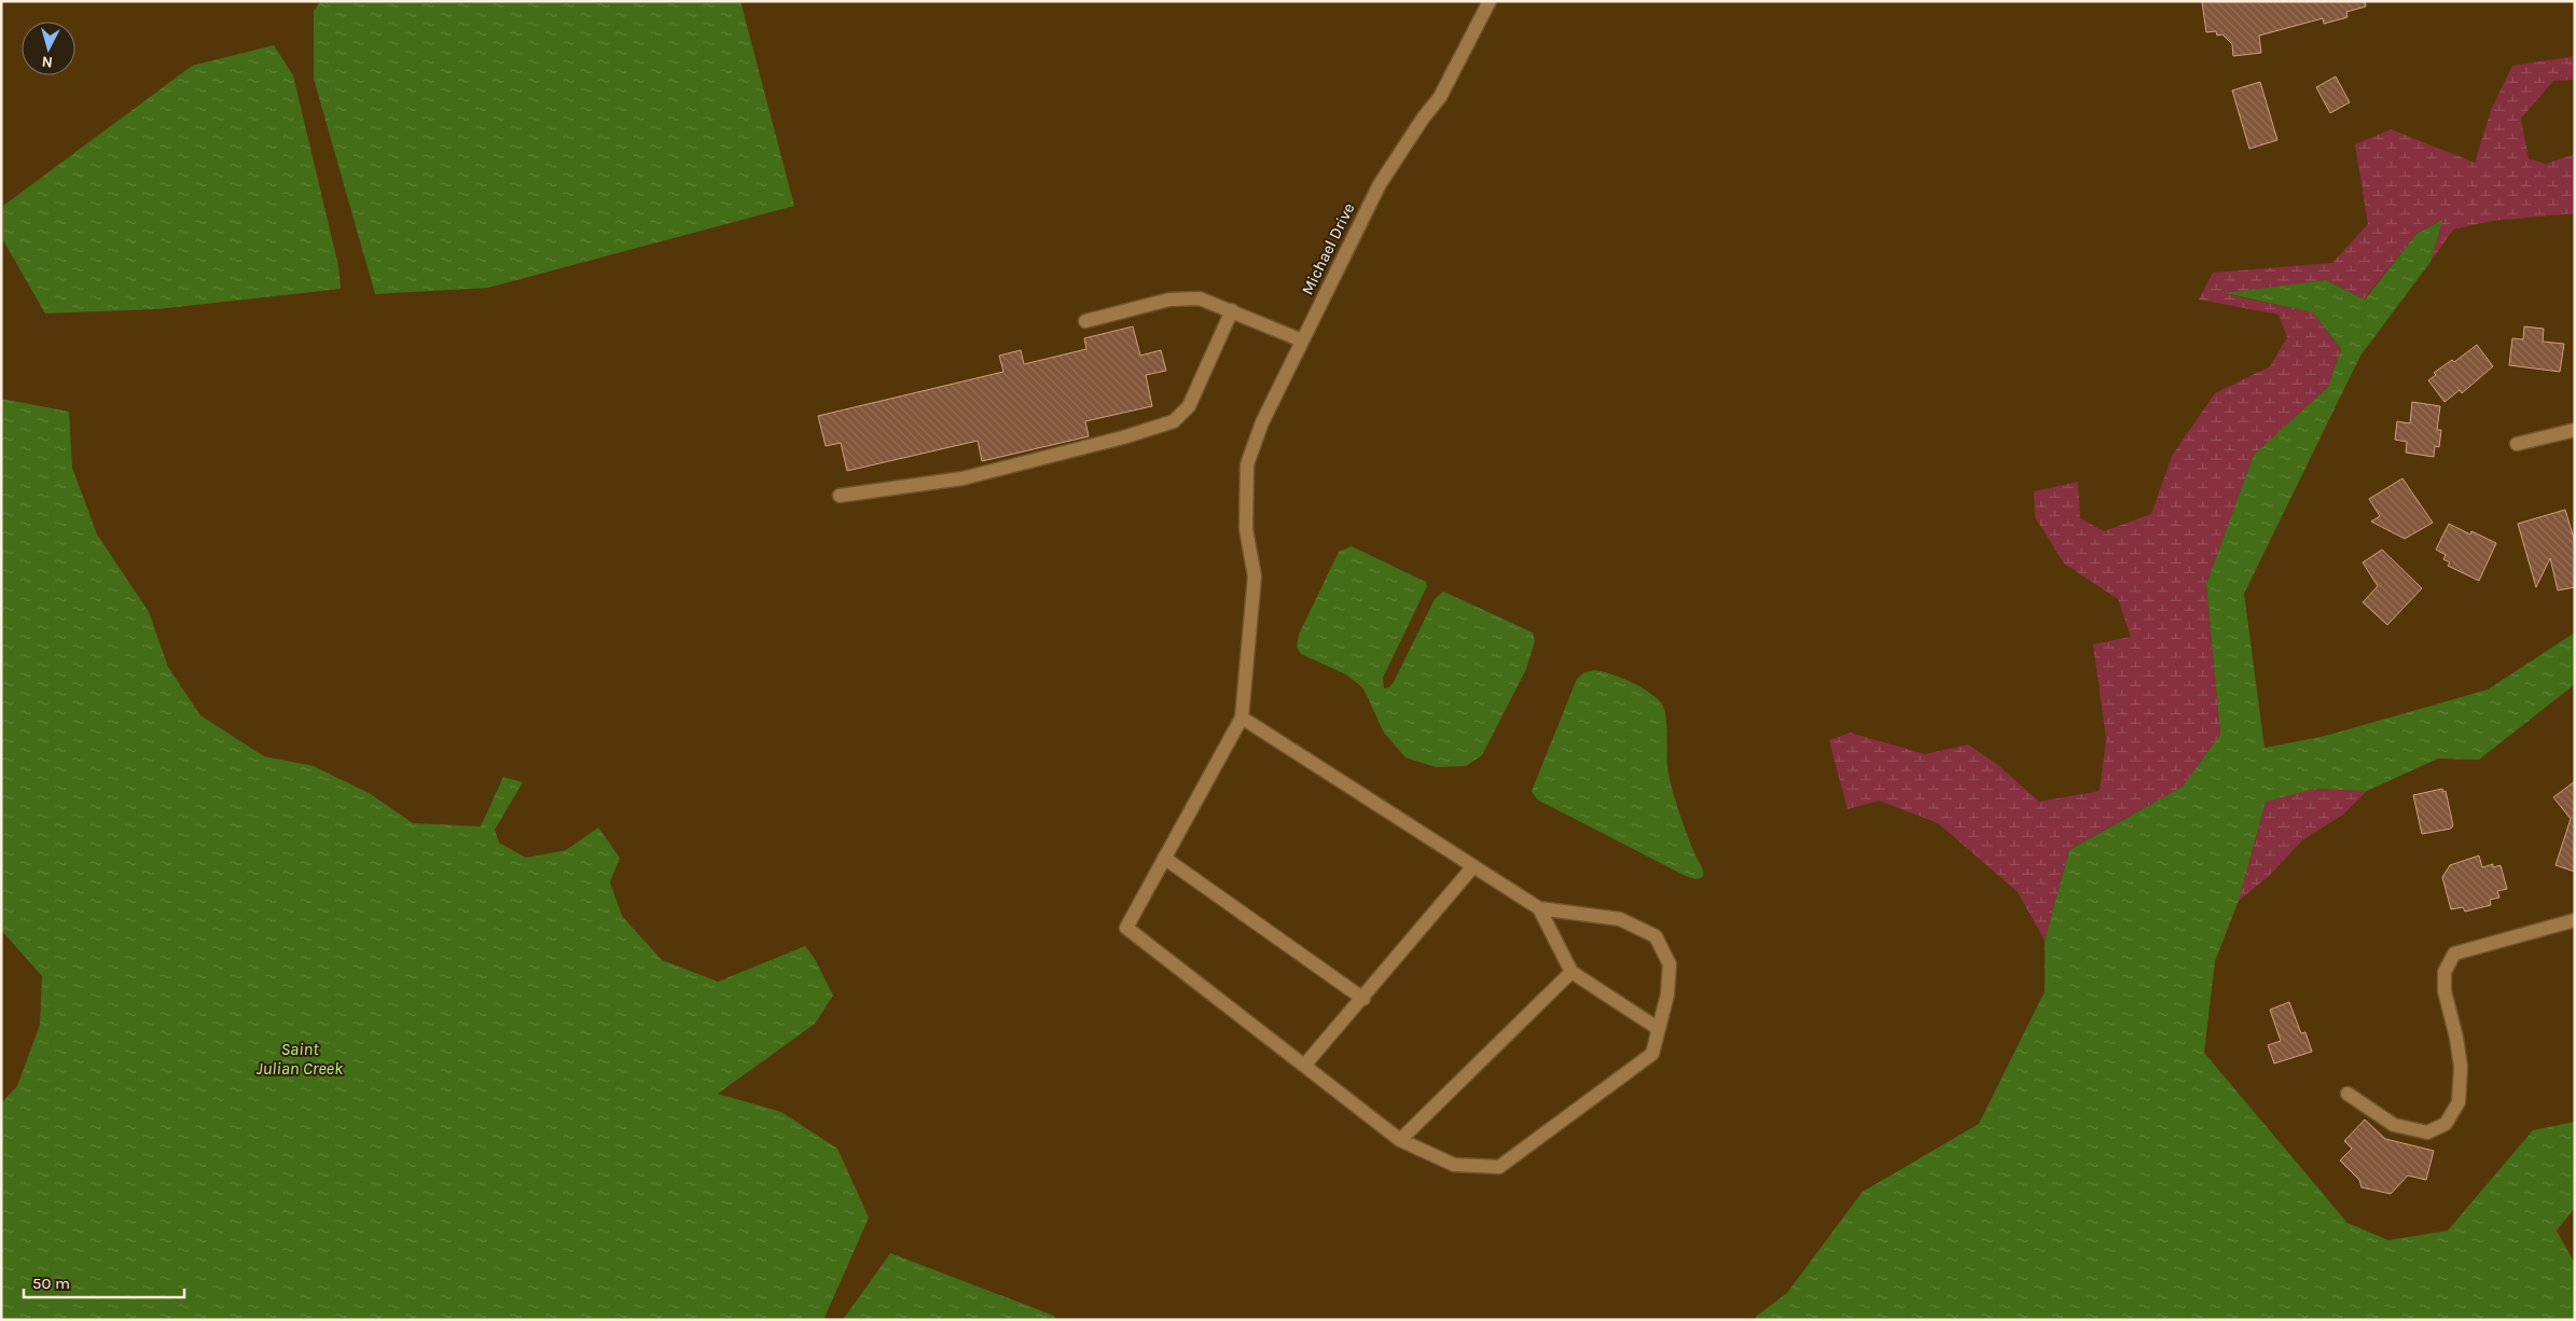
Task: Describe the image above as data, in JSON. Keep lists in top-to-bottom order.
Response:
{
  "streets": {
    "street": ["Michael Drive"]
  },
  "water": ["Saint Julian Creek"],
  "scale_bar": "50 m",
  "north": "bottom"
}
